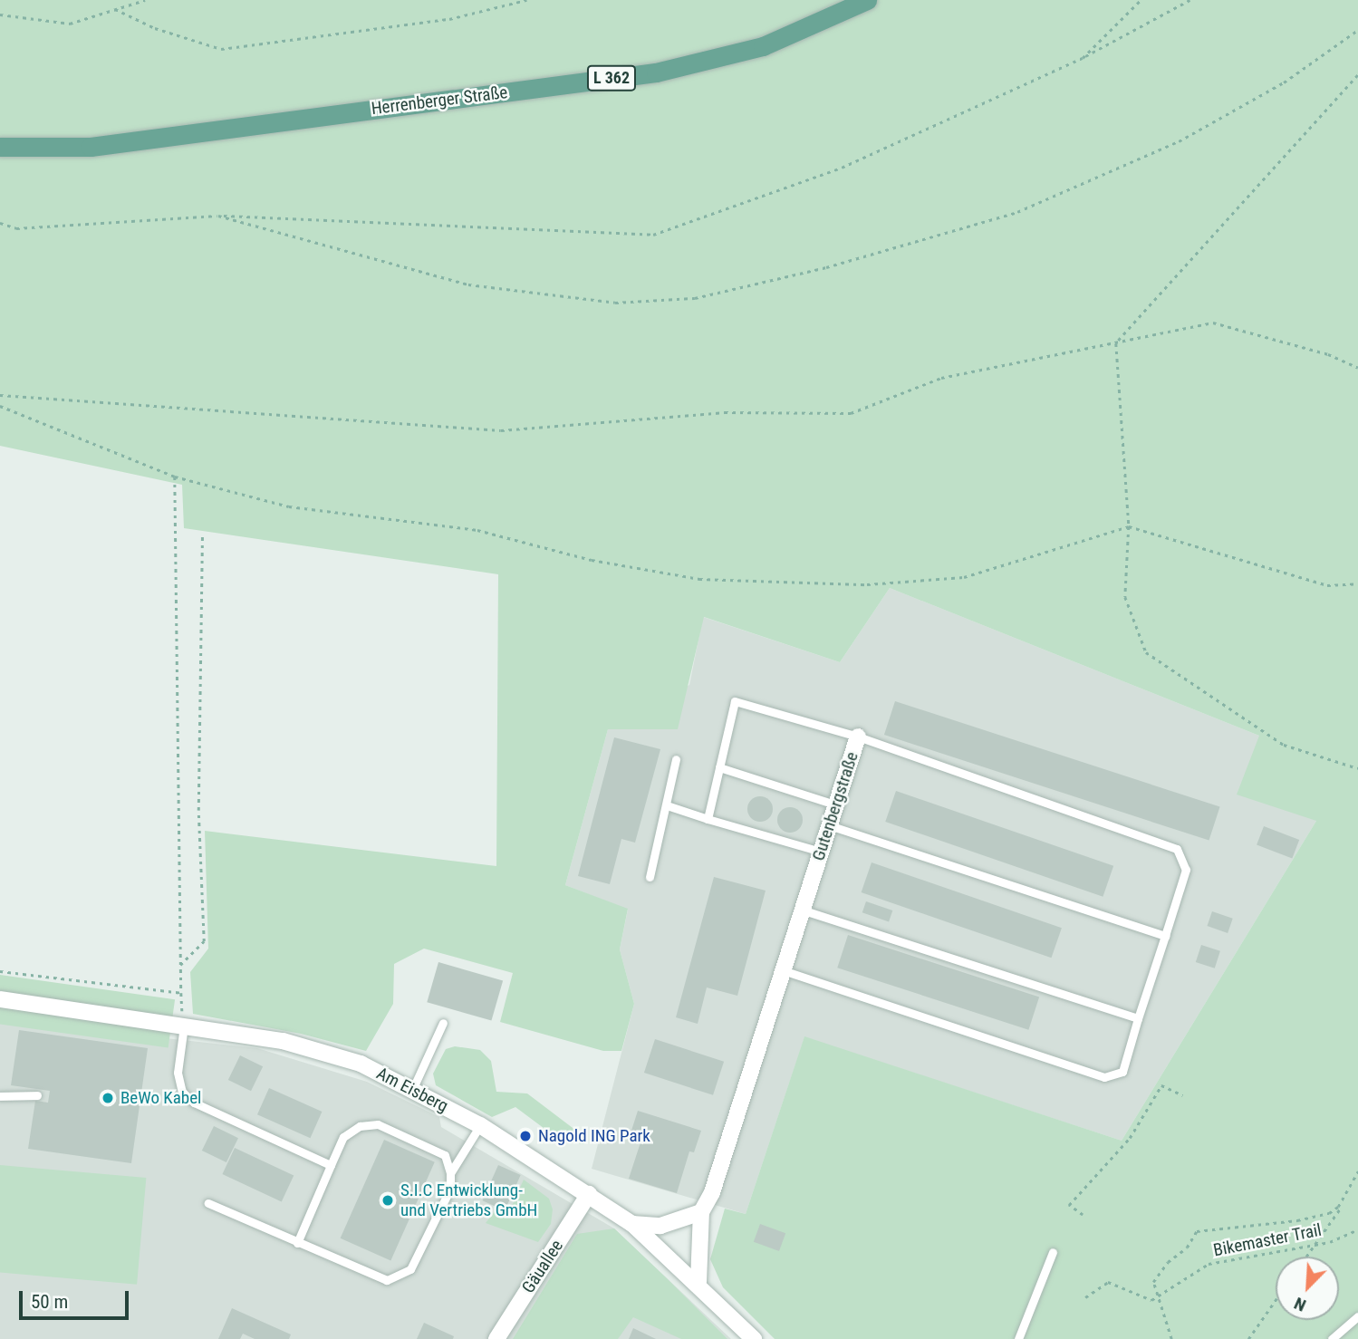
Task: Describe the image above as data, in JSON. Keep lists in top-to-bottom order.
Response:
{
  "streets": {
    "main road": ["L 362", "Herrenberger Straße"],
    "street": ["Gutenbergstraße", "Am Eisberg", "Gäuallee"],
    "path": ["Bikemaster Trail"]
  },
  "crossings": [
    ["Gutenbergstraße", "Am Eisberg"],
    ["Am Eisberg", "Gäuallee"]
  ],
  "places": ["BeWo Kabel", "Nagold ING Park", "S.I.C Entwicklung- und Vertriebs GmbH"],
  "scale_bar": "50 m",
  "north": "bottom left"
}
